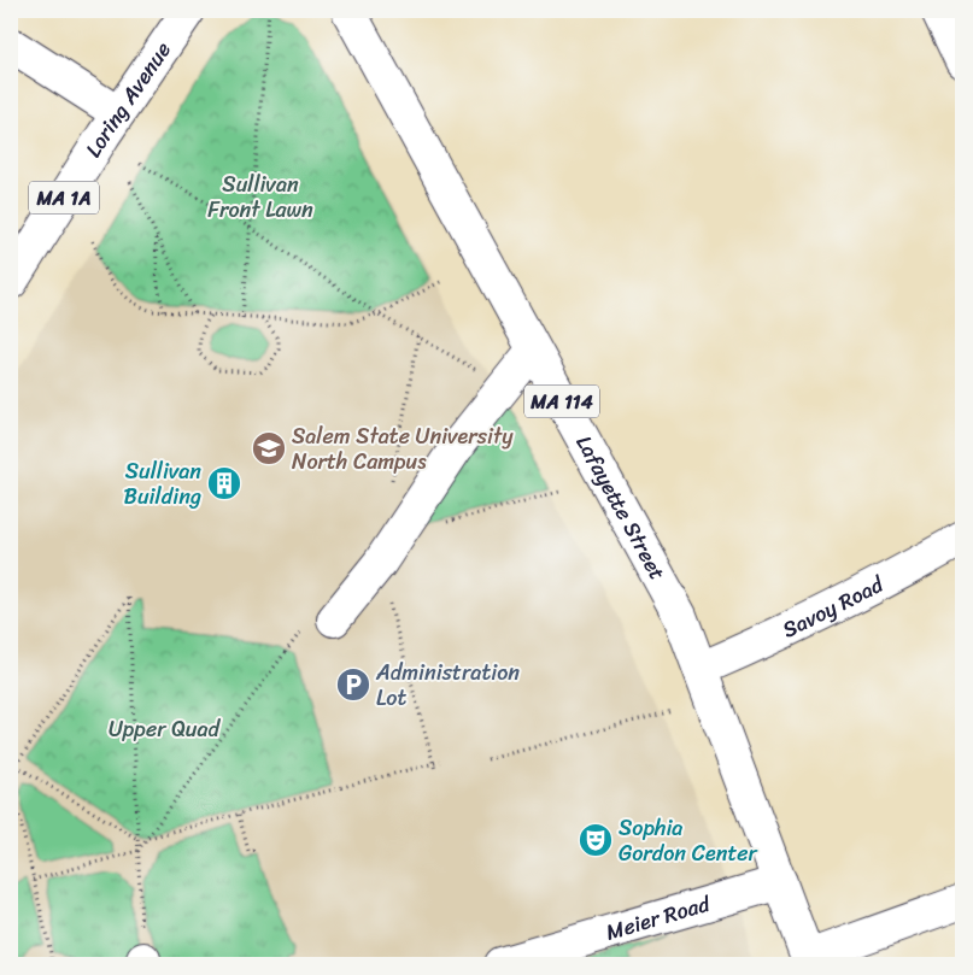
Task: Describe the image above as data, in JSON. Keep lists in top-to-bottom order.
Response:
{
  "streets": {
    "main road": [
      "Loring Avenue",
      "MA 1A",
      "MA 114",
      "Lafayette Street",
      "Savoy Road",
      "Meier Road"
    ]
  },
  "crossings": [
    ["Lafayette Street", "Savoy Road"],
    ["Lafayette Street", "Meier Road"]
  ],
  "parks": ["Sullivan Front Lawn", "Upper Quad"],
  "places": {
    "school or university": ["Salem State University North Campus"],
    "building": ["Sullivan Building"],
    "parking": ["Administration Lot"],
    "theatre": ["Sophia Gordon Center"]
  }
}
